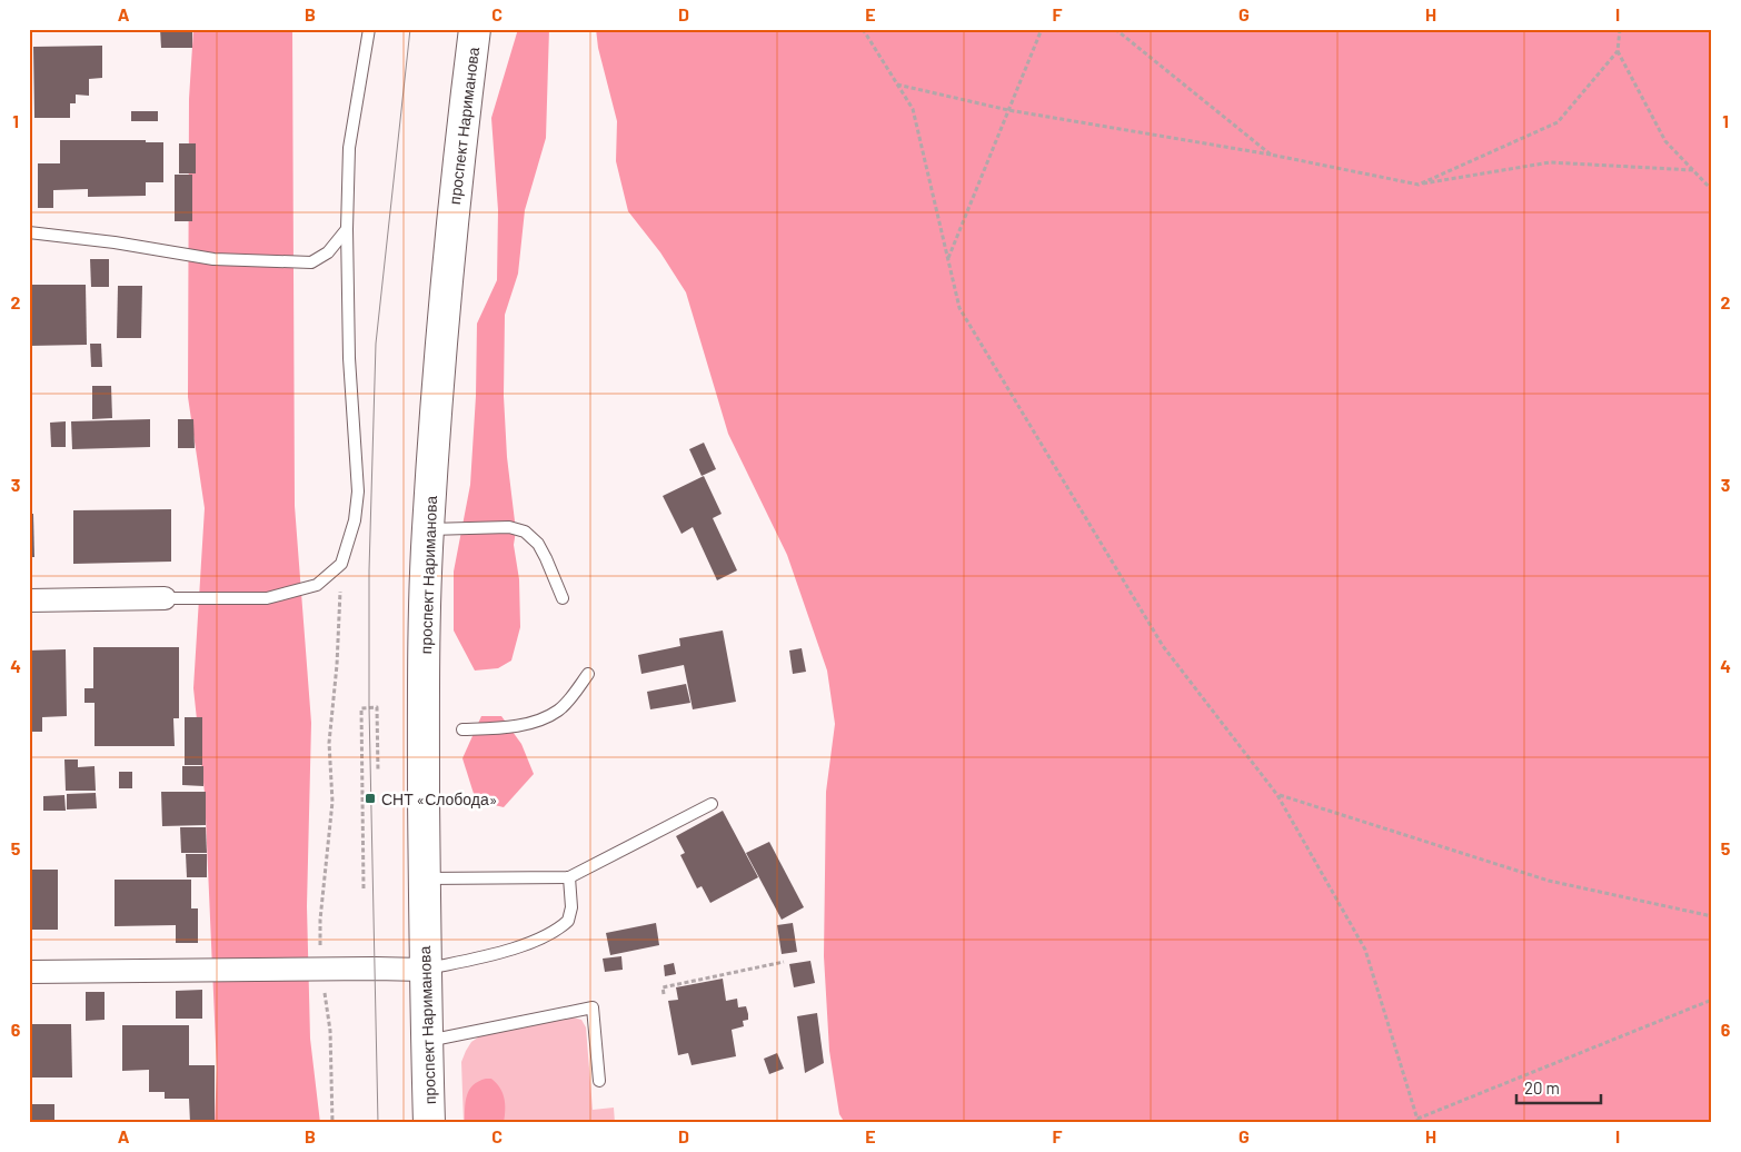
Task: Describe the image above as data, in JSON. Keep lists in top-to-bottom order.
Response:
{
  "streets": {
    "main road": ["проспект Нариманова"]
  },
  "places": {
    "transit": ["СНТ «Слобода»"]
  },
  "scale_bar": "20 m",
  "grid": {
    "columns": [
      "A",
      "B",
      "C",
      "D",
      "E",
      "F",
      "G",
      "H",
      "I"
    ],
    "rows": [
      "1",
      "2",
      "3",
      "4",
      "5",
      "6"
    ]
  }
}
